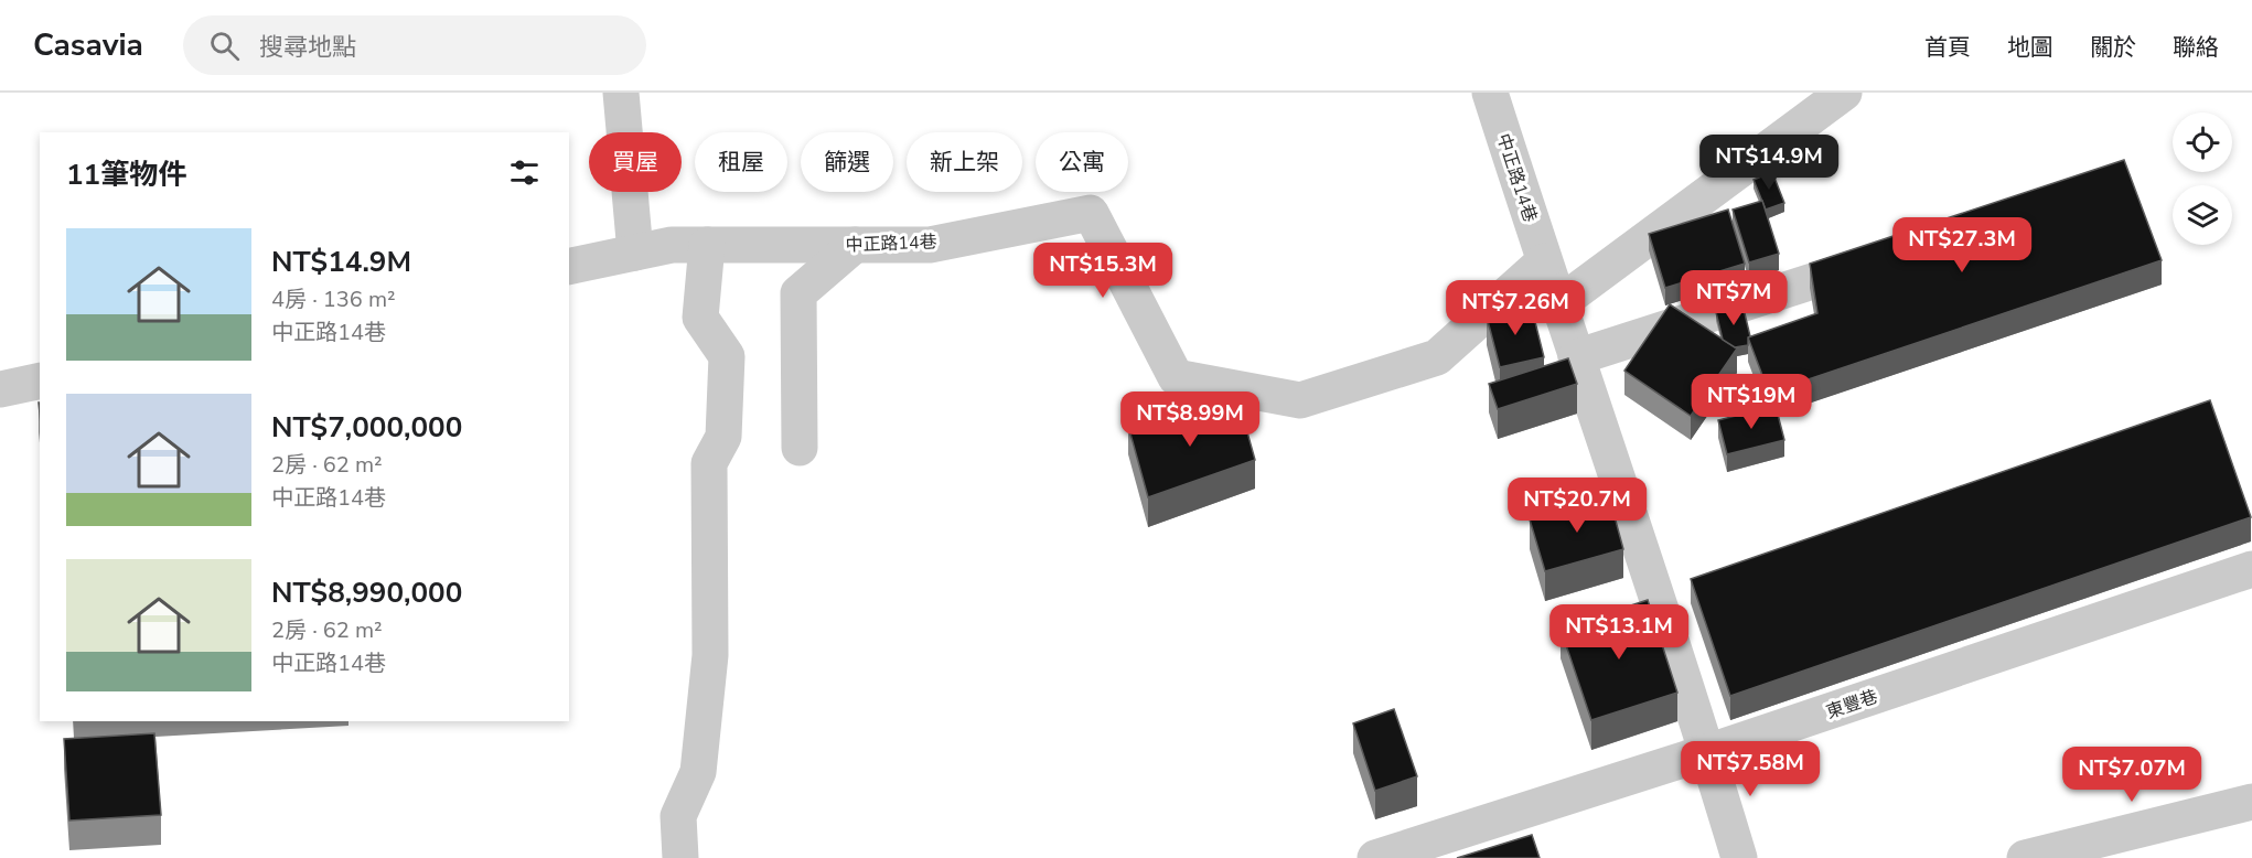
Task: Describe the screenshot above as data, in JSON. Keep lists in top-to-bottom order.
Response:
{
  "streets": {
    "street": ["中正路14巷", "東豐巷"]
  },
  "crossings": [
    ["中正路14巷", "東豐巷"]
  ],
  "page": {
    "header": "Casavia",
    "search": "搜尋地點",
    "nav": [
      "首頁",
      "地圖",
      "關於",
      "聯絡"
    ],
    "chip": [
      "買屋",
      "租屋",
      "篩選",
      "新上架",
      "公寓"
    ],
    "heading": "11筆物件",
    "price": [
      "NT$14.9M",
      "NT$27.3M",
      "NT$15.3M",
      "NT$7M",
      "NT$7.26M",
      "NT$19M",
      "NT$8.99M",
      "NT$20.7M",
      "NT$13.1M",
      "NT$7.58M",
      "NT$7.07M"
    ],
    "list": [
      {
        "name": "NT$14.9M",
        "note": "4房 · 136 m² · 中正路14巷"
      },
      {
        "name": "NT$7,000,000",
        "note": "2房 · 62 m² · 中正路14巷"
      },
      {
        "name": "NT$8,990,000",
        "note": "2房 · 62 m² · 中正路14巷"
      }
    ]
  }
}
